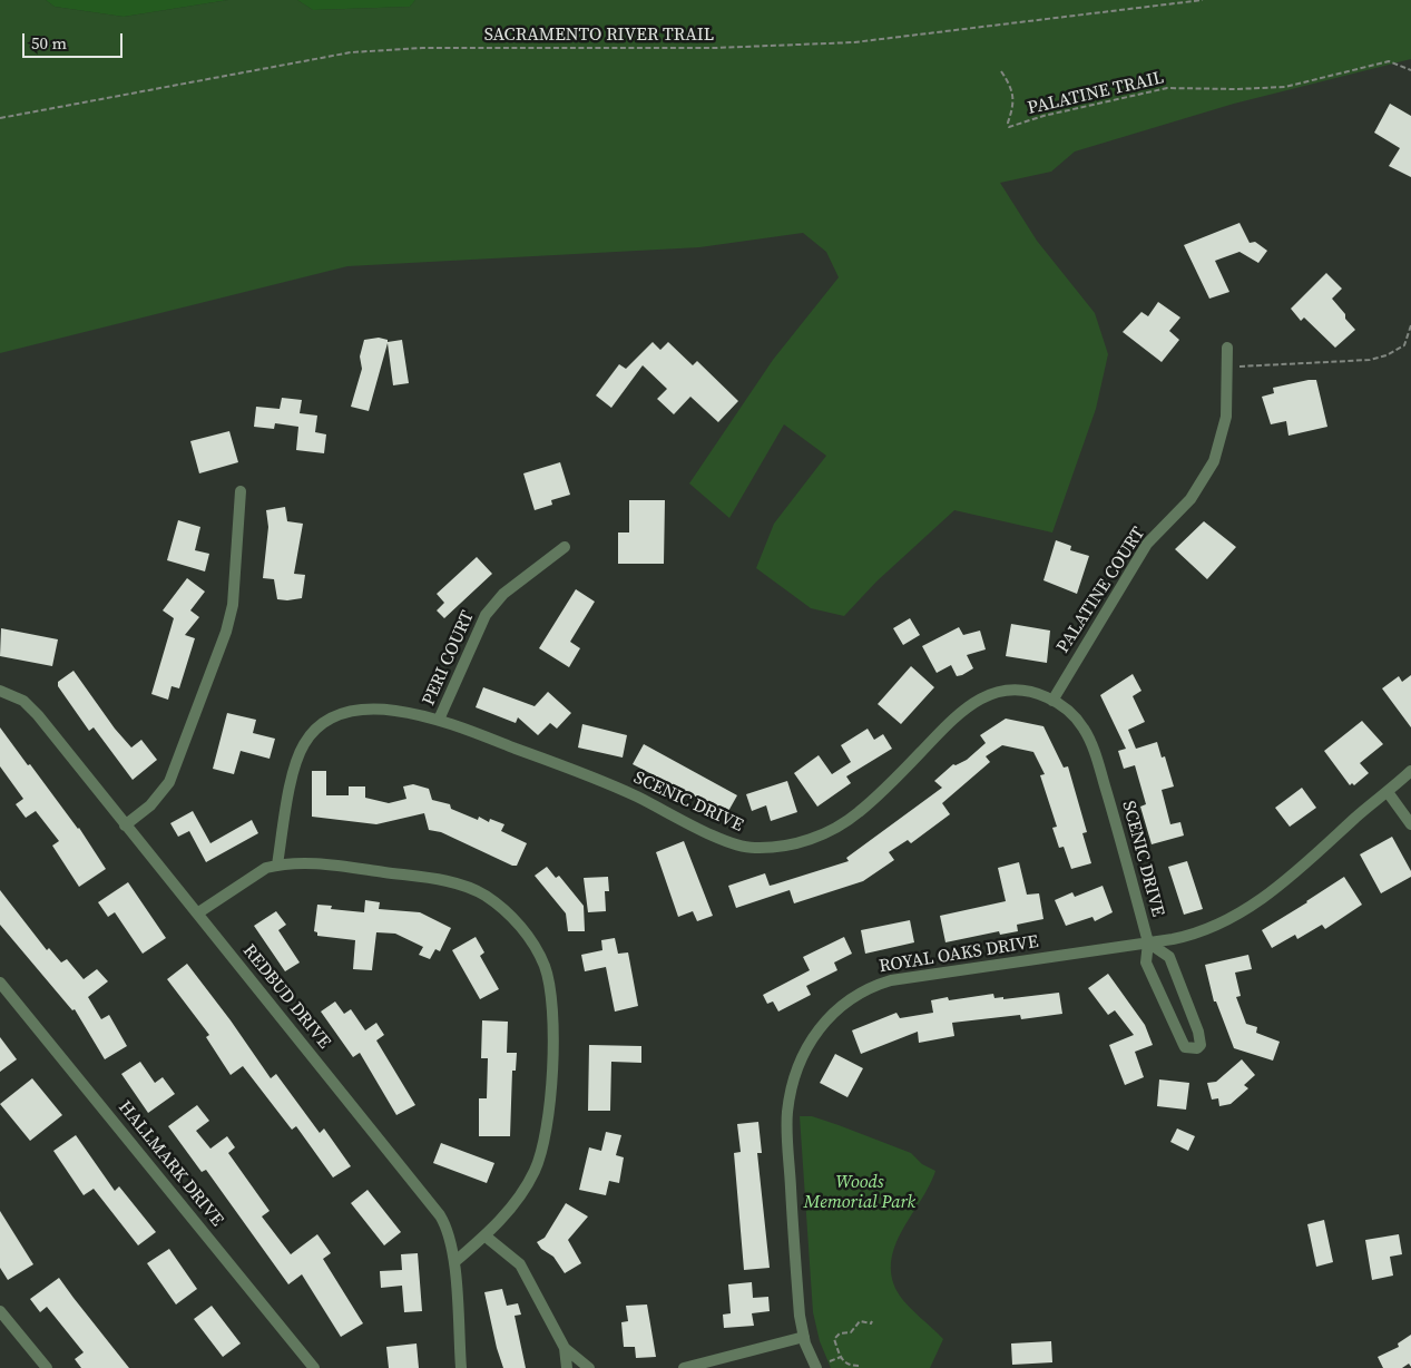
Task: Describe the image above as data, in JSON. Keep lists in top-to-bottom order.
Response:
{
  "streets": {
    "street": [
      "PALATINE COURT",
      "PERI COURT",
      "SCENIC DRIVE",
      "ROYAL OAKS DRIVE",
      "REDBUD DRIVE",
      "HALLMARK DRIVE"
    ],
    "path": ["SACRAMENTO RIVER TRAIL", "PALATINE TRAIL"]
  },
  "crossings": [
    ["PALATINE COURT", "SCENIC DRIVE"],
    ["PERI COURT", "SCENIC DRIVE"],
    ["SCENIC DRIVE", "ROYAL OAKS DRIVE"]
  ],
  "parks": ["Woods Memorial Park"],
  "scale_bar": "50 m"
}
